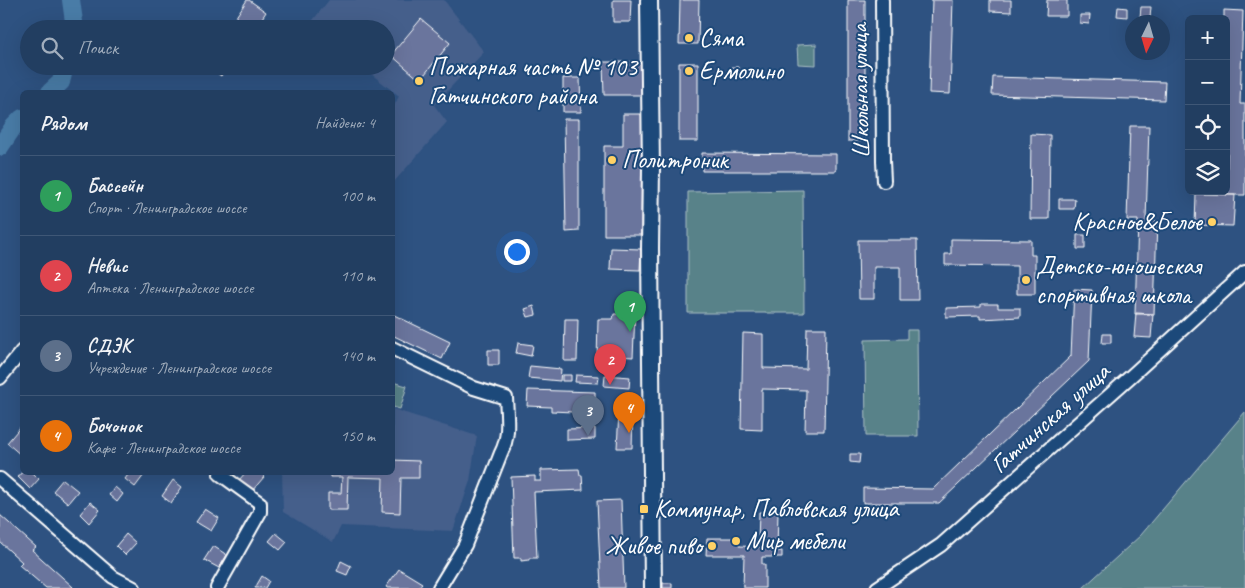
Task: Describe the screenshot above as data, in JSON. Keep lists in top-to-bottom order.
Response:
{
  "streets": {
    "street": ["Школьная улица", "Гатчинская улица"]
  },
  "places": {
    "other": [
      "Сяма",
      "Ермолино",
      "Пожарная часть № 103 Гатчинского района",
      "Политроник",
      "Красное&Белое",
      "Детско-юношеская спортивная школа",
      "Мир мебели",
      "Живое пиво"
    ],
    "transit": ["Коммунар, Павловская улица"]
  },
  "north": "bottom",
  "page": {
    "map_buttons": ["+", "−"],
    "search": "Поиск",
    "heading": ["Рядом", "Найдено: 4"],
    "list": [
      {
        "mark": "1",
        "name": "Бассейн",
        "note": "Спорт · Ленинградское шоссе",
        "value": "100 m"
      },
      {
        "mark": "2",
        "name": "Невис",
        "note": "Аптека · Ленинградское шоссе",
        "value": "110 m"
      },
      {
        "mark": "3",
        "name": "СДЭК",
        "note": "Учреждение · Ленинградское шоссе",
        "value": "140 m"
      },
      {
        "mark": "4",
        "name": "Бочонок",
        "note": "Кафе · Ленинградское шоссе",
        "value": "150 m"
      }
    ],
    "pins": [
      "1",
      "2",
      "4",
      "3"
    ]
  }
}
